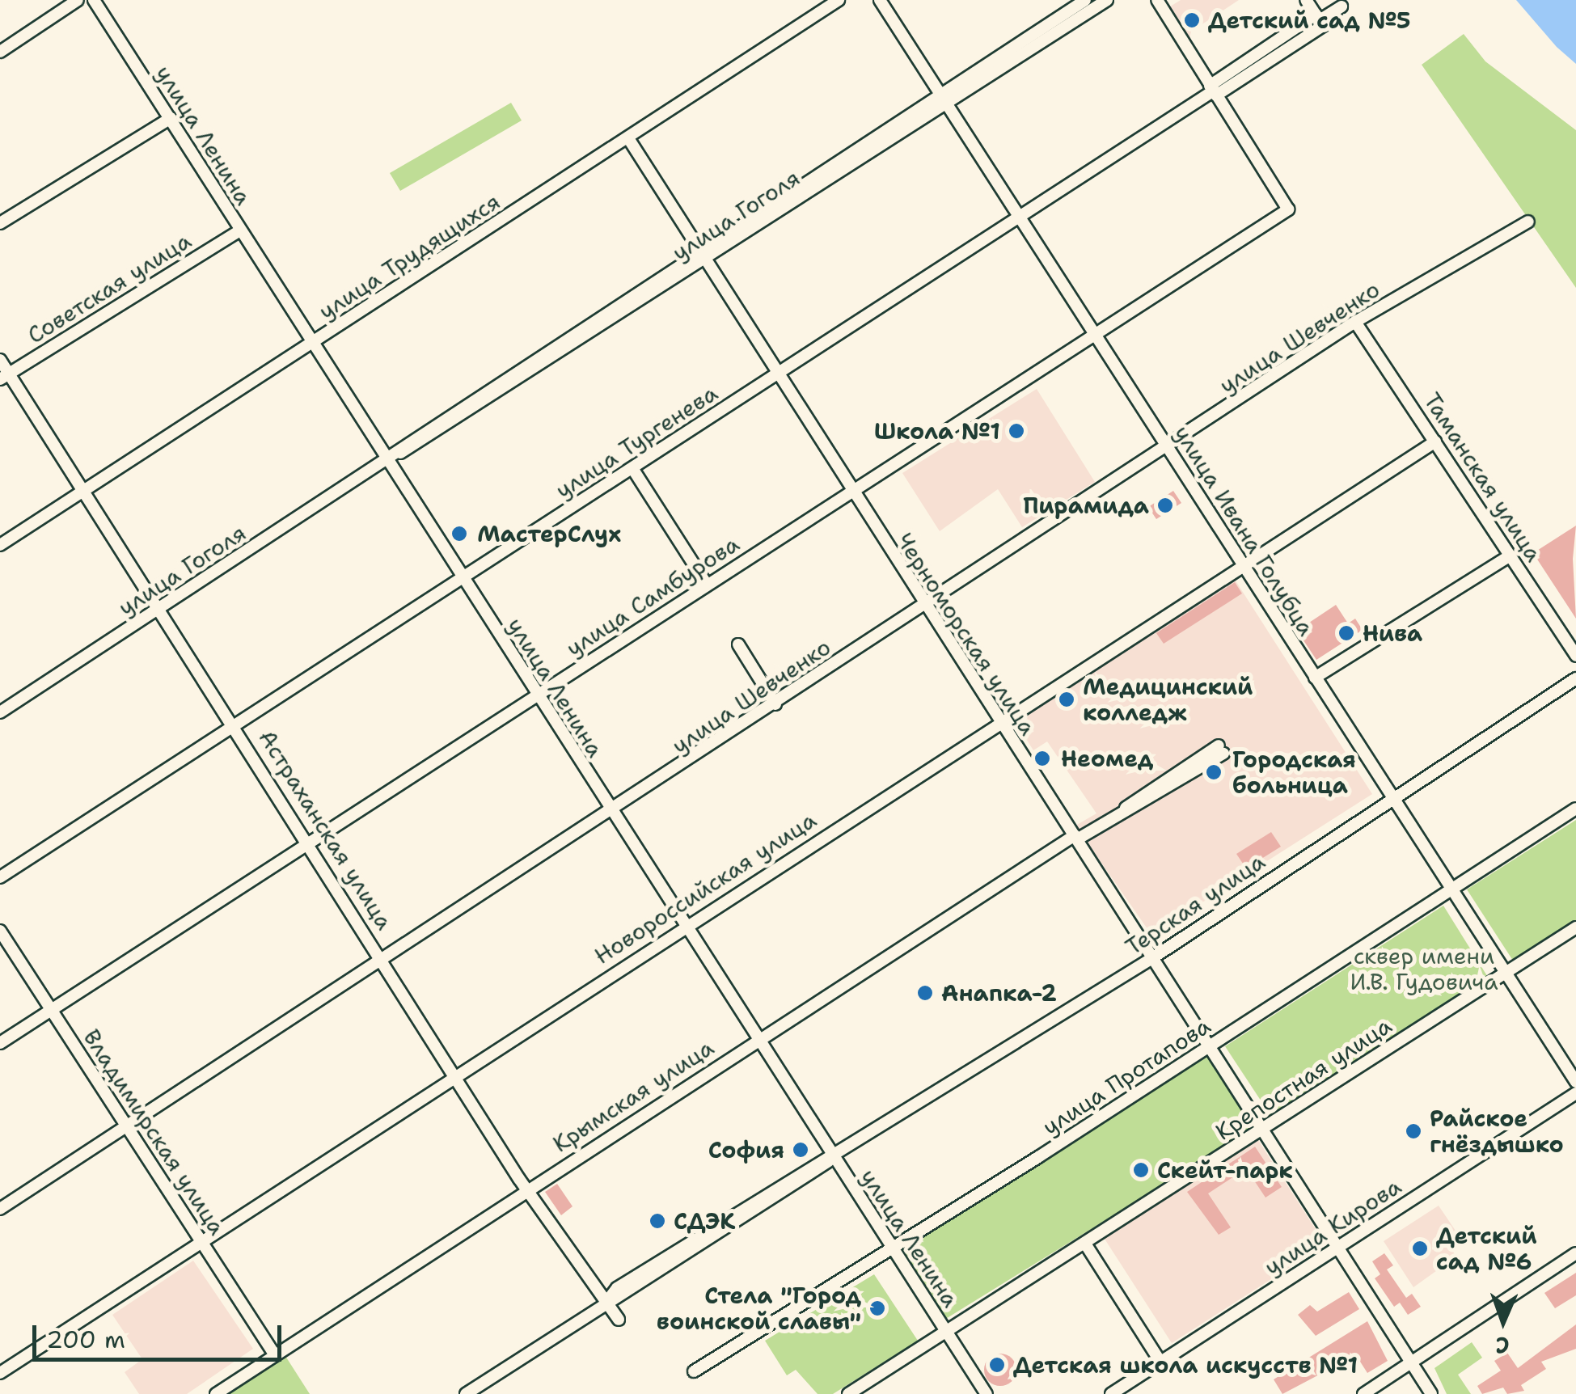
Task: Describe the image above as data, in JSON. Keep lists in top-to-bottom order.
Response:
{
  "streets": {
    "street": [
      "улица Ленина",
      "улица Гоголя",
      "улица Трудящихся",
      "Советская улица",
      "улица Шевченко",
      "улица Тургенева",
      "Таманская улица",
      "улица Ивана Голубца",
      "улица Самбурова",
      "Черноморская улица",
      "Астраханская улица",
      "Новороссийская улица",
      "Терская улица",
      "улица Протапова",
      "Крепостная улица",
      "Крымская улица",
      "Владимирская улица",
      "улица Кирова"
    ]
  },
  "crossings": [
    ["улица Ленина", "улица Гоголя"],
    ["улица Ленина", "улица Трудящихся"],
    ["улица Ленина", "Советская улица"],
    ["улица Ленина", "улица Шевченко"],
    ["улица Ленина", "улица Тургенева"],
    ["улица Ленина", "улица Самбурова"],
    ["улица Ленина", "Новороссийская улица"],
    ["улица Ленина", "Терская улица"],
    ["улица Ленина", "улица Протапова"],
    ["улица Ленина", "Крепостная улица"],
    ["улица Ленина", "Крымская улица"],
    ["улица Гоголя", "улица Ивана Голубца"],
    ["улица Гоголя", "Черноморская улица"],
    ["улица Гоголя", "Астраханская улица"],
    ["улица Трудящихся", "Черноморская улица"],
    ["улица Трудящихся", "Астраханская улица"],
    ["Советская улица", "Астраханская улица"],
    ["улица Шевченко", "Таманская улица"],
    ["улица Шевченко", "улица Ивана Голубца"],
    ["улица Шевченко", "Черноморская улица"],
    ["улица Шевченко", "Астраханская улица"],
    ["улица Шевченко", "Владимирская улица"],
    ["улица Тургенева", "улица Ивана Голубца"],
    ["улица Тургенева", "улица Самбурова"],
    ["улица Тургенева", "Черноморская улица"],
    ["улица Тургенева", "Астраханская улица"],
    ["Таманская улица", "Новороссийская улица"],
    ["улица Ивана Голубца", "улица Самбурова"],
    ["улица Ивана Голубца", "Новороссийская улица"],
    ["улица Ивана Голубца", "Терская улица"],
    ["улица Ивана Голубца", "улица Протапова"],
    ["улица Ивана Голубца", "Крепостная улица"],
    ["улица Самбурова", "Черноморская улица"],
    ["улица Самбурова", "Астраханская улица"],
    ["улица Самбурова", "Владимирская улица"],
    ["Черноморская улица", "Новороссийская улица"],
    ["Черноморская улица", "Терская улица"],
    ["Черноморская улица", "улица Протапова"],
    ["Черноморская улица", "Крепостная улица"],
    ["Черноморская улица", "Крымская улица"],
    ["Черноморская улица", "улица Кирова"],
    ["Астраханская улица", "Новороссийская улица"],
    ["Астраханская улица", "Терская улица"],
    ["Астраханская улица", "Крымская улица"],
    ["Новороссийская улица", "Владимирская улица"],
    ["Крымская улица", "Владимирская улица"]
  ],
  "parks": ["сквер имени И.В. Гудовича"],
  "places": [
    "Детский сад №5",
    "Школа №1",
    "Пирамида",
    "МастерСлух",
    "Нива",
    "Медицинский колледж",
    "Неомед",
    "Городская больница",
    "Анапка-2",
    "Райское гнёздышко",
    "София",
    "Скейт-парк",
    "СДЭК",
    "Детский сад №6",
    "Стела \"Город воинской славы\"",
    "Детская школа искусcтв №1"
  ],
  "scale_bar": "200 m",
  "north": "bottom"
}
